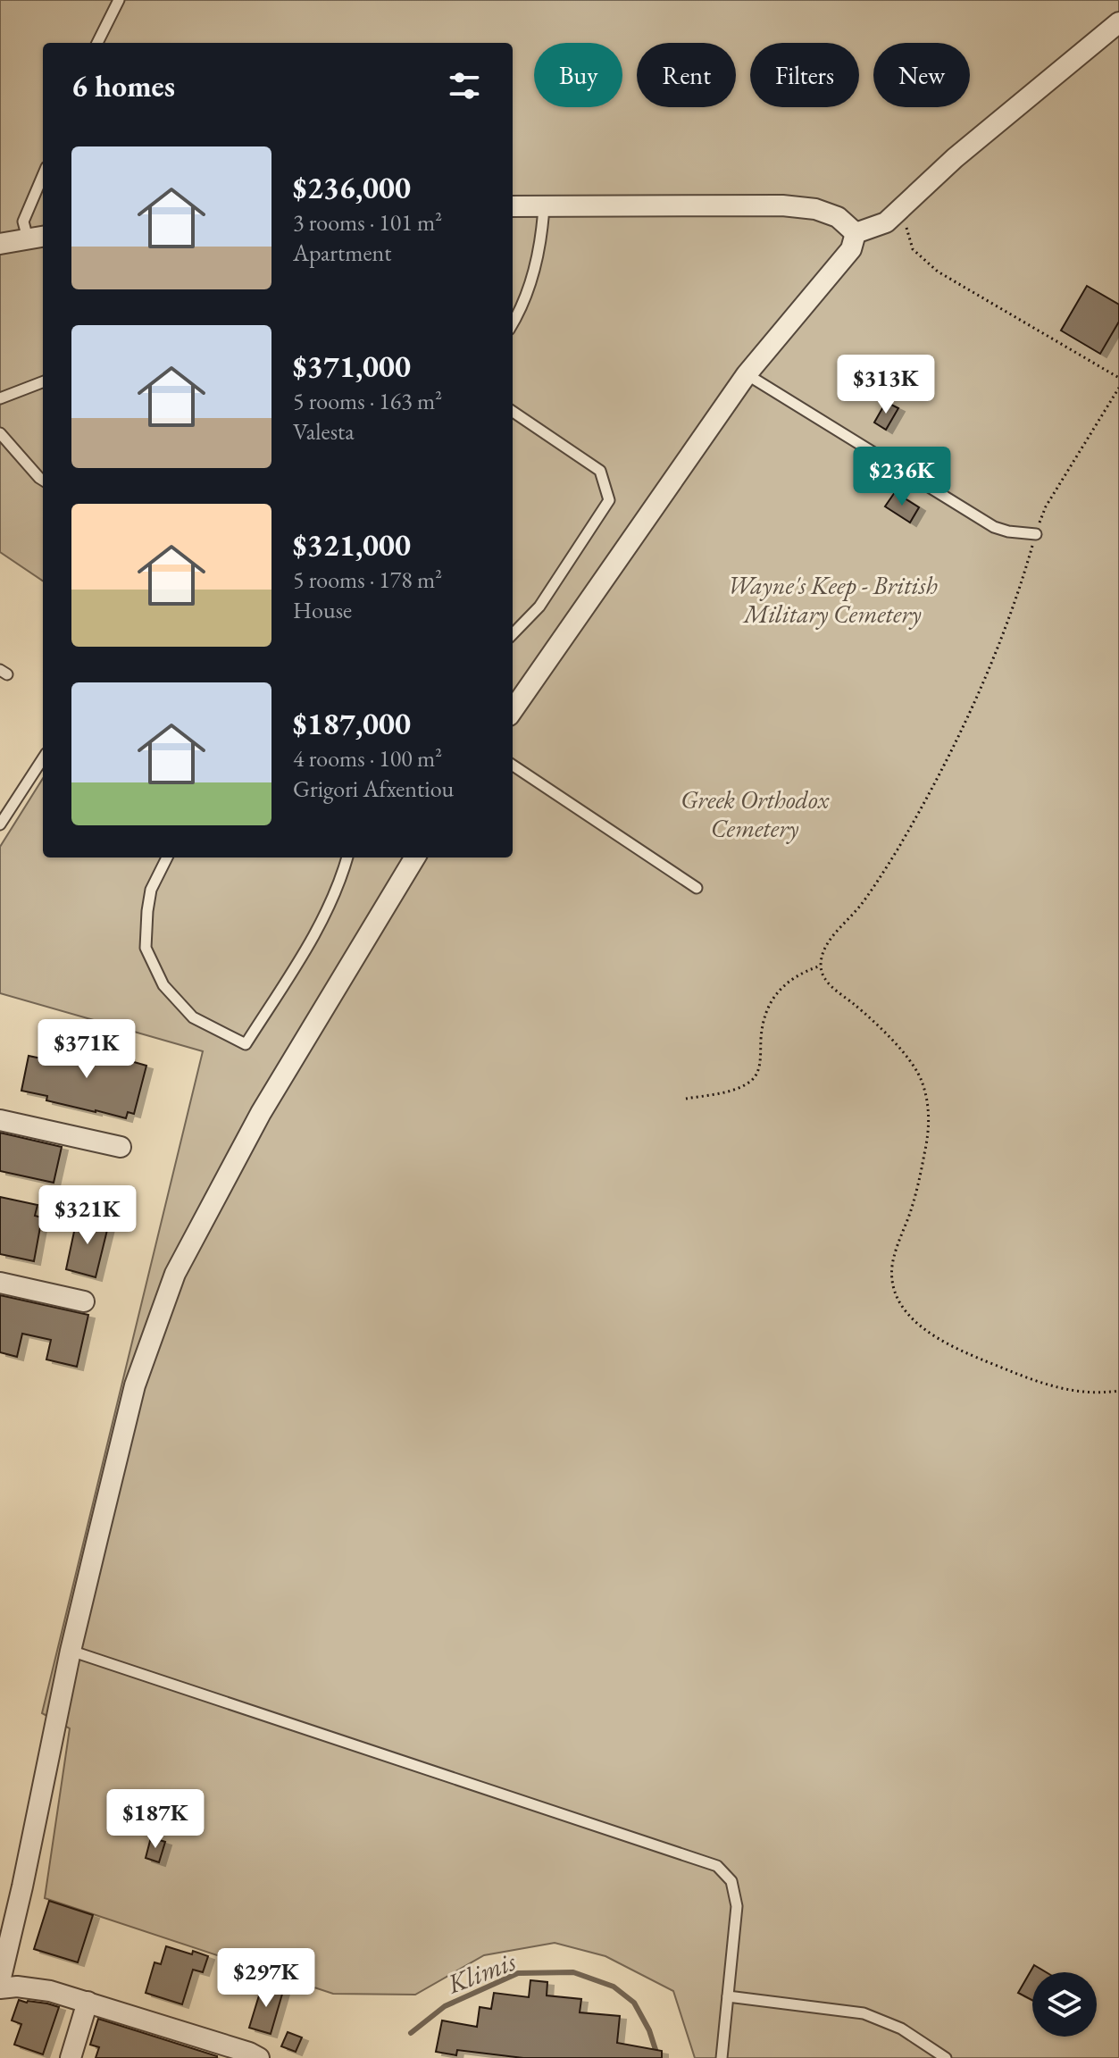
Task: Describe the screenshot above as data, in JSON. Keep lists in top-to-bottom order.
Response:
{
  "water": ["Klimis"],
  "parks": ["Wayne's Keep - British Military Cemetery", "Greek Orthodox Cemetery"],
  "page": {
    "chip": [
      "Buy",
      "Rent",
      "Filters",
      "New"
    ],
    "heading": "6 homes",
    "list": [
      {
        "name": "$236,000",
        "note": "3 rooms · 101 m² · Apartment"
      },
      {
        "name": "$371,000",
        "note": "5 rooms · 163 m² · Valesta"
      },
      {
        "name": "$321,000",
        "note": "5 rooms · 178 m² · House"
      },
      {
        "name": "$187,000",
        "note": "4 rooms · 100 m² · Grigori Afxentiou"
      }
    ],
    "price": [
      "$313K",
      "$236K",
      "$371K",
      "$321K",
      "$187K",
      "$297K"
    ]
  }
}
